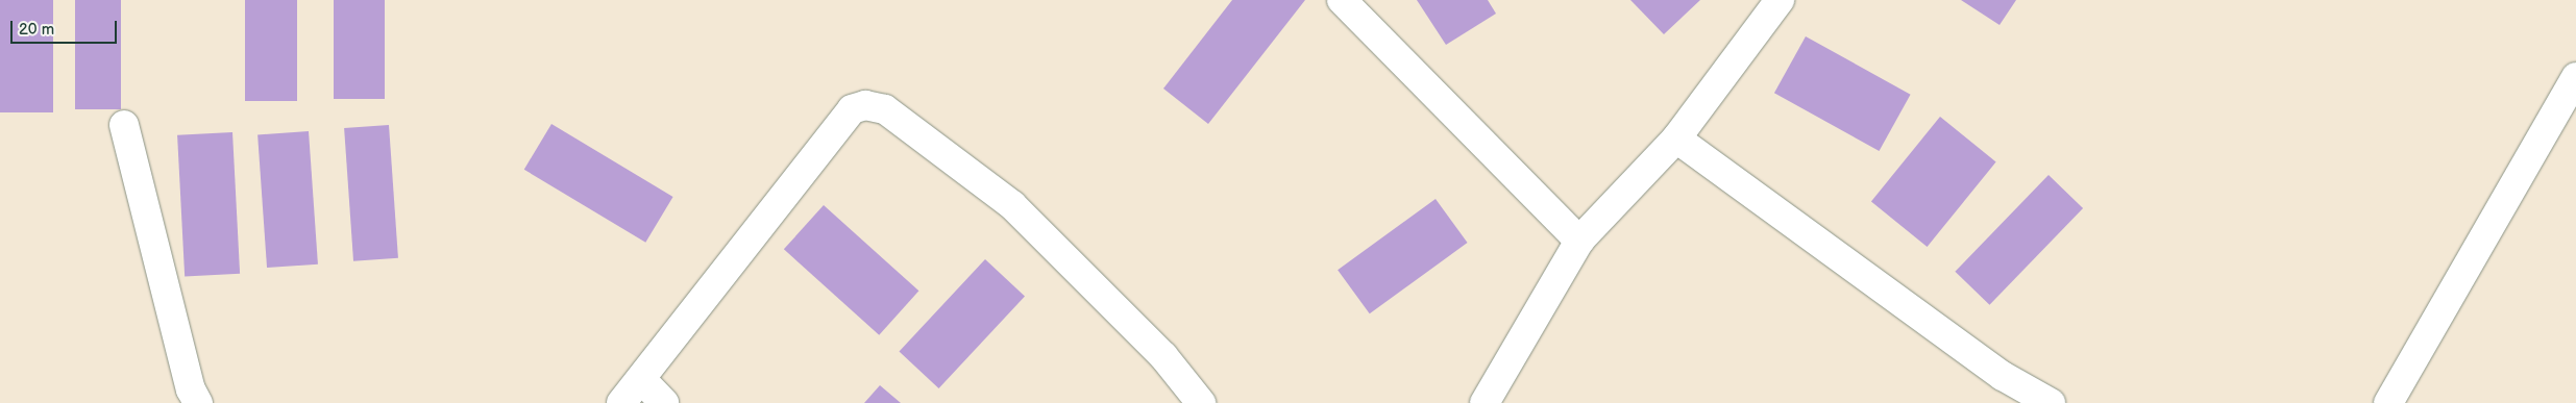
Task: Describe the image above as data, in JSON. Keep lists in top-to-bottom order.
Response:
{
  "scale_bar": "20 m"
}
